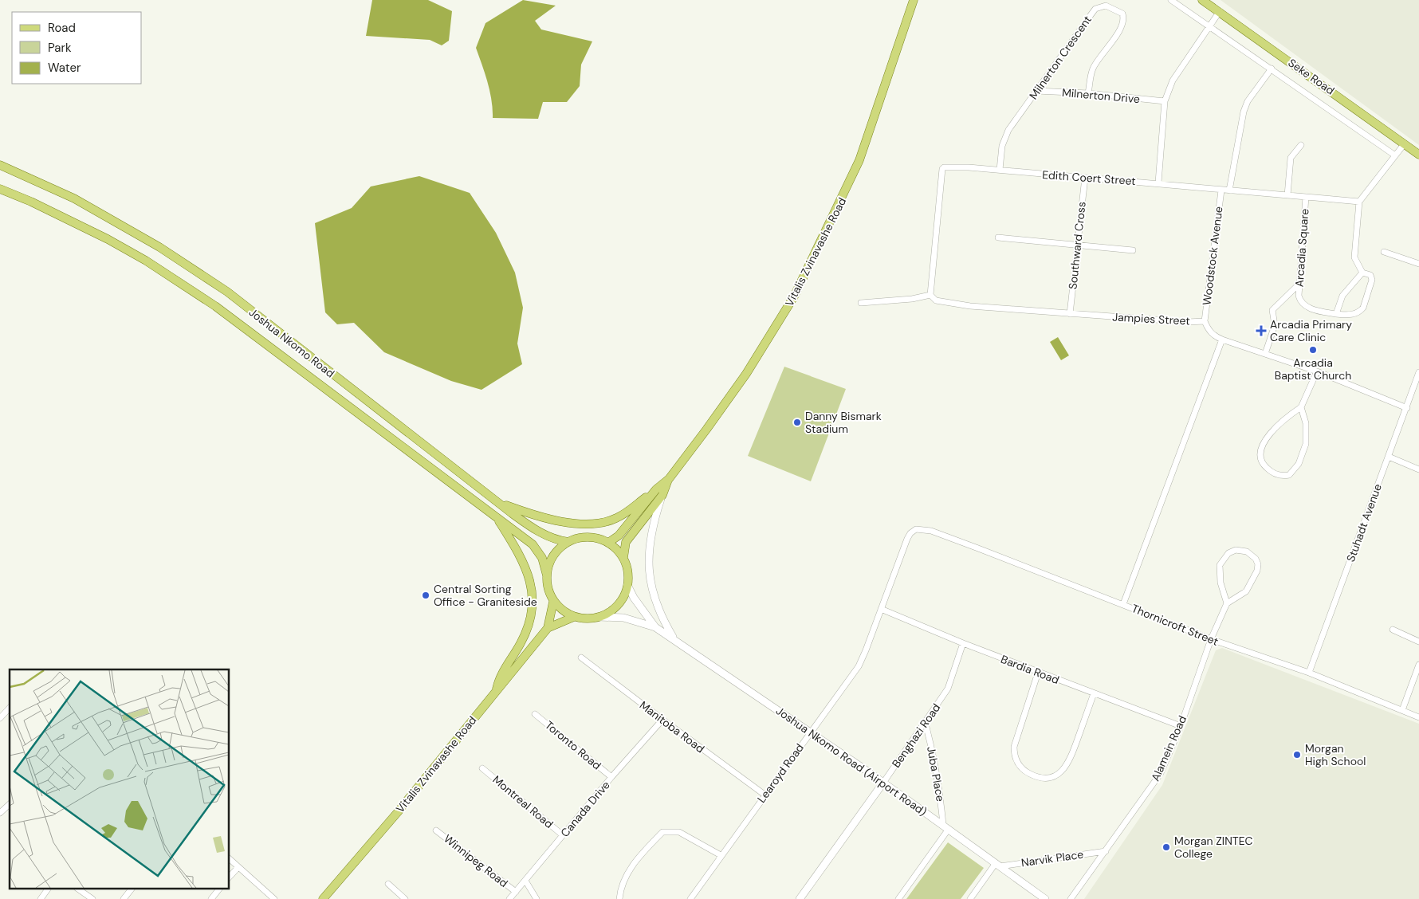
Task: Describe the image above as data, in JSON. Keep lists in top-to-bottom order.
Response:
{
  "streets": {
    "main road": ["Seke Road", "Vitalis Zvinavashe Road", "Joshua Nkomo Road"],
    "street": [
      "Milnerton Crescent",
      "Milnerton Drive",
      "Edith Coert Street",
      "Southward Cross",
      "Arcadia Square",
      "Woodstock Avenue",
      "Jampies Street",
      "Stuhadt Avenue",
      "Thornicroft Street",
      "Bardia Road",
      "Manitoba Road",
      "Benghazi Road",
      "Toronto Road",
      "Alamein Road",
      "Joshua Nkomo Road (Airport Road)",
      "Learoyd Road",
      "Juba Place",
      "Montreal Road",
      "Canada Drive",
      "Narvik Place",
      "Winnipeg Road"
    ]
  },
  "crossings": [
    ["Milnerton Crescent", "Milnerton Drive"],
    ["Milnerton Crescent", "Edith Coert Street"],
    ["Edith Coert Street", "Southward Cross"],
    ["Edith Coert Street", "Arcadia Square"],
    ["Edith Coert Street", "Woodstock Avenue"],
    ["Edith Coert Street", "Jampies Street"],
    ["Southward Cross", "Jampies Street"],
    ["Vitalis Zvinavashe Road", "Joshua Nkomo Road"],
    ["Woodstock Avenue", "Jampies Street"],
    ["Jampies Street", "Stuhadt Avenue"],
    ["Stuhadt Avenue", "Thornicroft Street"],
    ["Thornicroft Street", "Alamein Road"],
    ["Thornicroft Street", "Learoyd Road"],
    ["Bardia Road", "Benghazi Road"],
    ["Bardia Road", "Alamein Road"],
    ["Bardia Road", "Learoyd Road"],
    ["Manitoba Road", "Learoyd Road"],
    ["Manitoba Road", "Canada Drive"],
    ["Benghazi Road", "Joshua Nkomo Road (Airport Road)"],
    ["Benghazi Road", "Juba Place"],
    ["Toronto Road", "Canada Drive"],
    ["Alamein Road", "Narvik Place"],
    ["Joshua Nkomo Road (Airport Road)", "Learoyd Road"],
    ["Joshua Nkomo Road (Airport Road)", "Juba Place"],
    ["Joshua Nkomo Road (Airport Road)", "Narvik Place"],
    ["Montreal Road", "Canada Drive"],
    ["Canada Drive", "Winnipeg Road"]
  ],
  "places": {
    "health": ["Arcadia Primary Care Clinic"],
    "other": [
      "Arcadia Baptist Church",
      "Danny Bismark Stadium",
      "Central Sorting Office - Graniteside",
      "Morgan High School",
      "Morgan ZINTEC College"
    ]
  },
  "legend": ["Road", "Park", "Water"]
}
